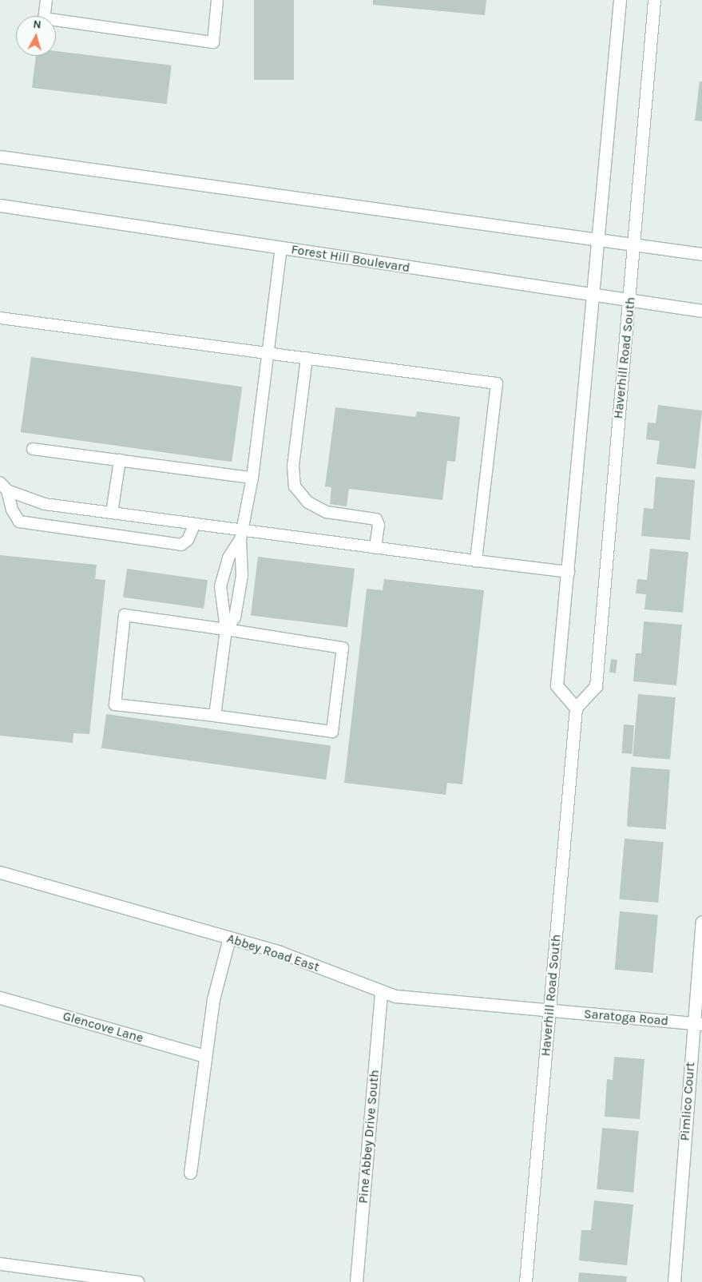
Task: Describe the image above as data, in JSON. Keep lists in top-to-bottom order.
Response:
{
  "streets": {
    "street": [
      "Forest Hill Boulevard",
      "Haverhill Road South",
      "Abbey Road East",
      "Saratoga Road",
      "Glencove Lane",
      "Pimlico Court",
      "Pine Abbey Drive South"
    ]
  },
  "crossings": [
    ["Forest Hill Boulevard", "Haverhill Road South"],
    ["Haverhill Road South", "Abbey Road East"],
    ["Haverhill Road South", "Saratoga Road"],
    ["Abbey Road East", "Saratoga Road"],
    ["Abbey Road East", "Pine Abbey Drive South"],
    ["Saratoga Road", "Pimlico Court"]
  ],
  "north": "top"
}
